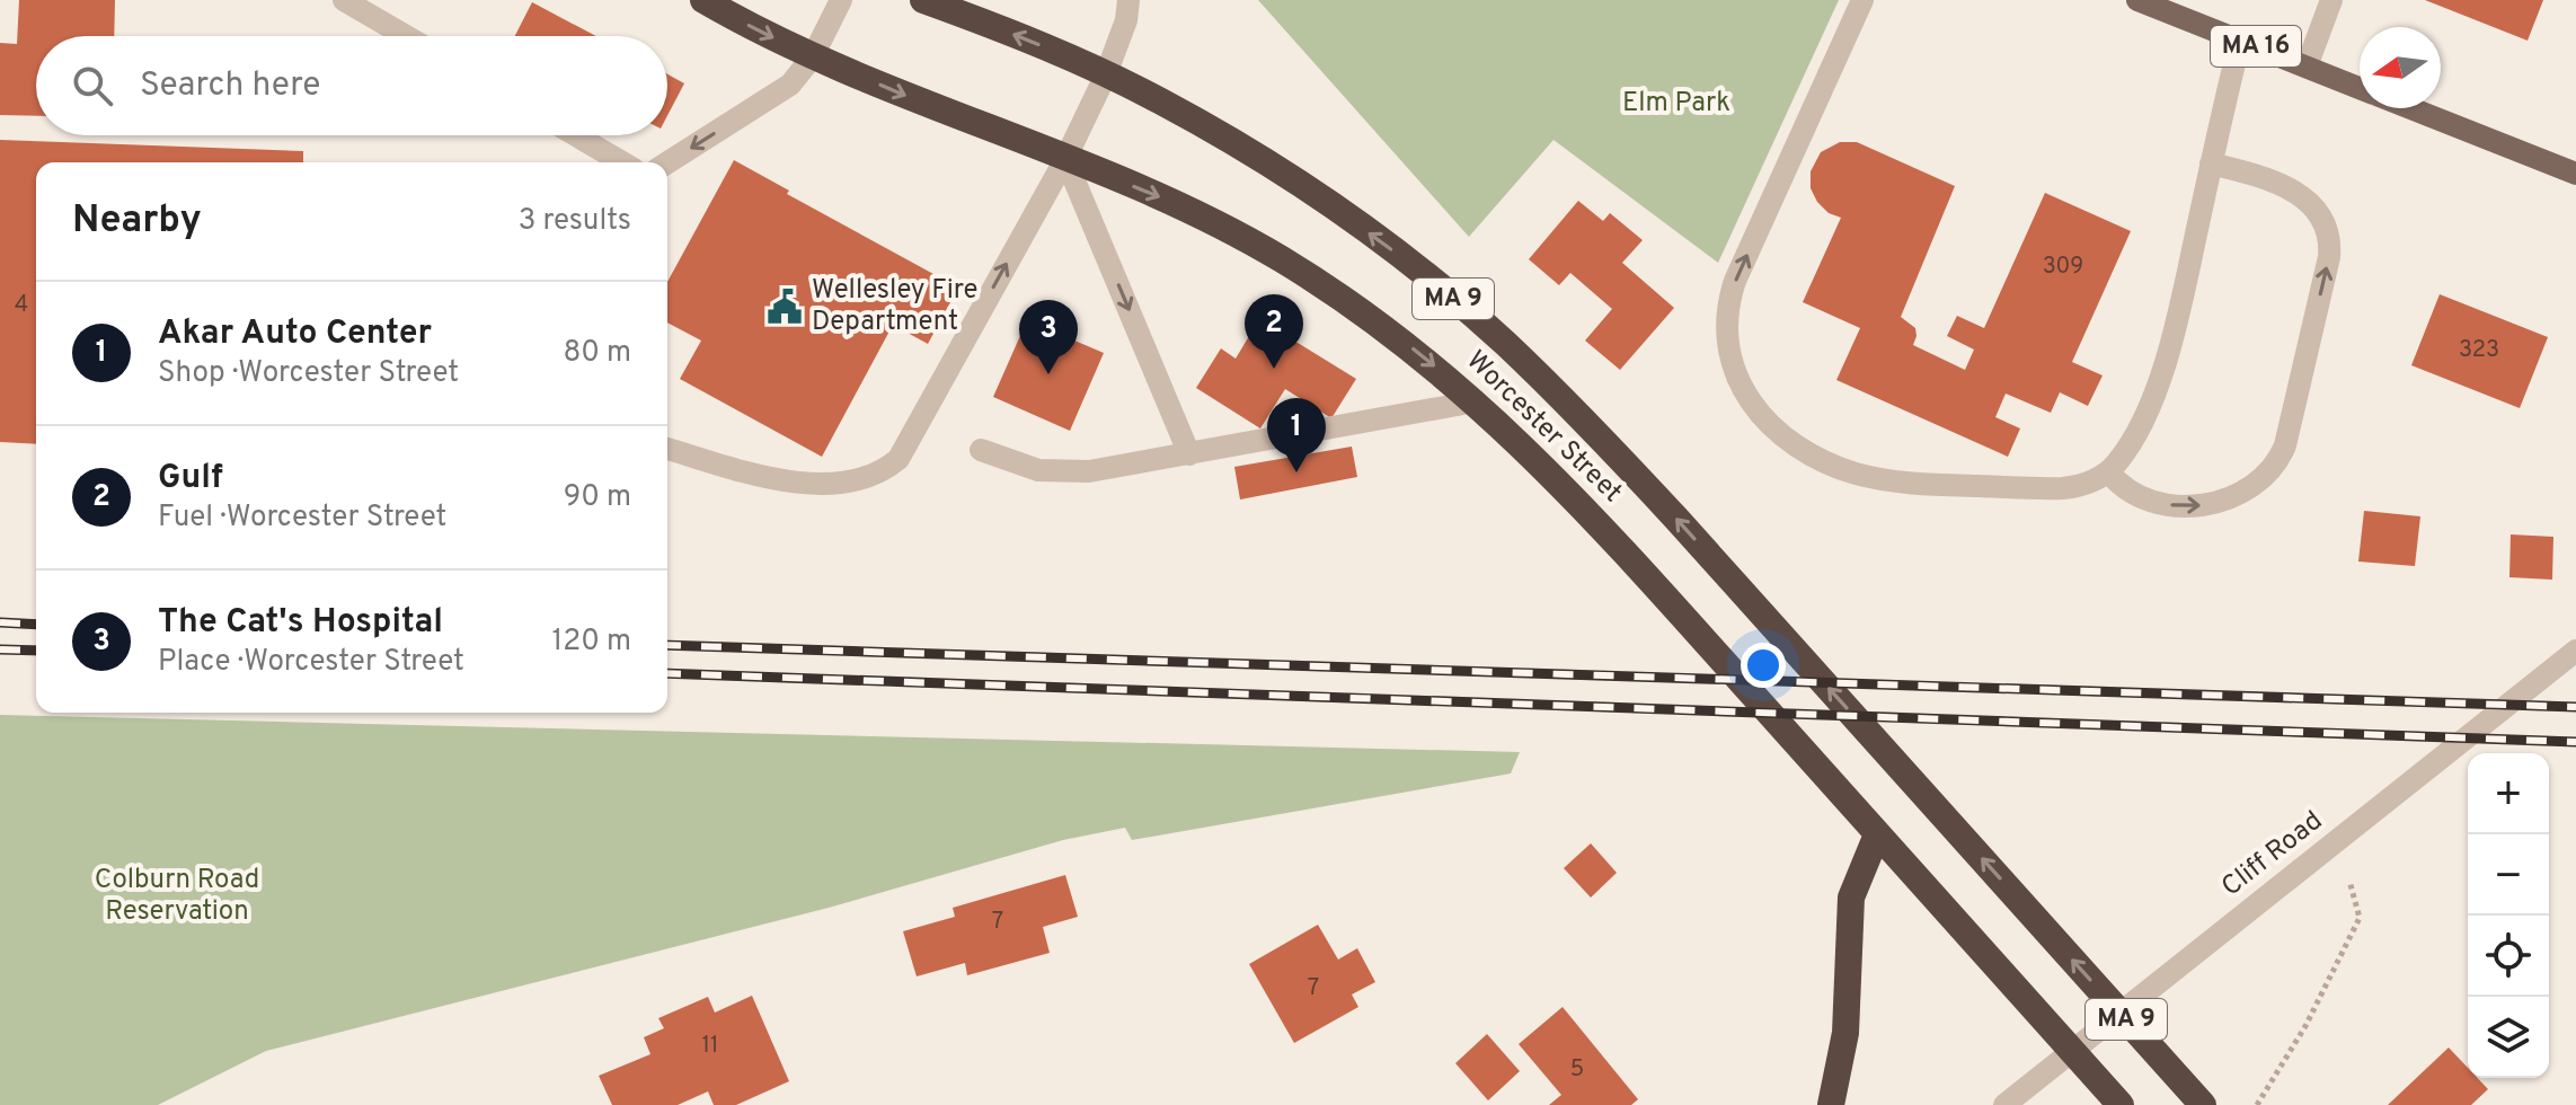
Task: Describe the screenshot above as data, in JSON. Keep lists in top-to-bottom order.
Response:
{
  "streets": {
    "highway": ["MA 9", "Worcester Street"],
    "main road": ["MA 16"],
    "street": ["Cliff Road"]
  },
  "parks": ["Elm Park", "Colburn Road Reservation"],
  "places": {
    "public building": ["Wellesley Fire Department"]
  },
  "house_numbers": [
    "309",
    "4",
    "323",
    "7",
    "7",
    "11",
    "5"
  ],
  "north": "left",
  "page": {
    "search": "Search here",
    "heading": ["Nearby", "3 results"],
    "list": [
      {
        "mark": "1",
        "name": "Akar Auto Center",
        "note": "Shop · Worcester Street",
        "value": "80 m"
      },
      {
        "mark": "2",
        "name": "Gulf",
        "note": "Fuel · Worcester Street",
        "value": "90 m"
      },
      {
        "mark": "3",
        "name": "The Cat's Hospital",
        "note": "Place · Worcester Street",
        "value": "120 m"
      }
    ],
    "pins": ["2", "3", "1"],
    "map_buttons": ["+", "−"]
  }
}
